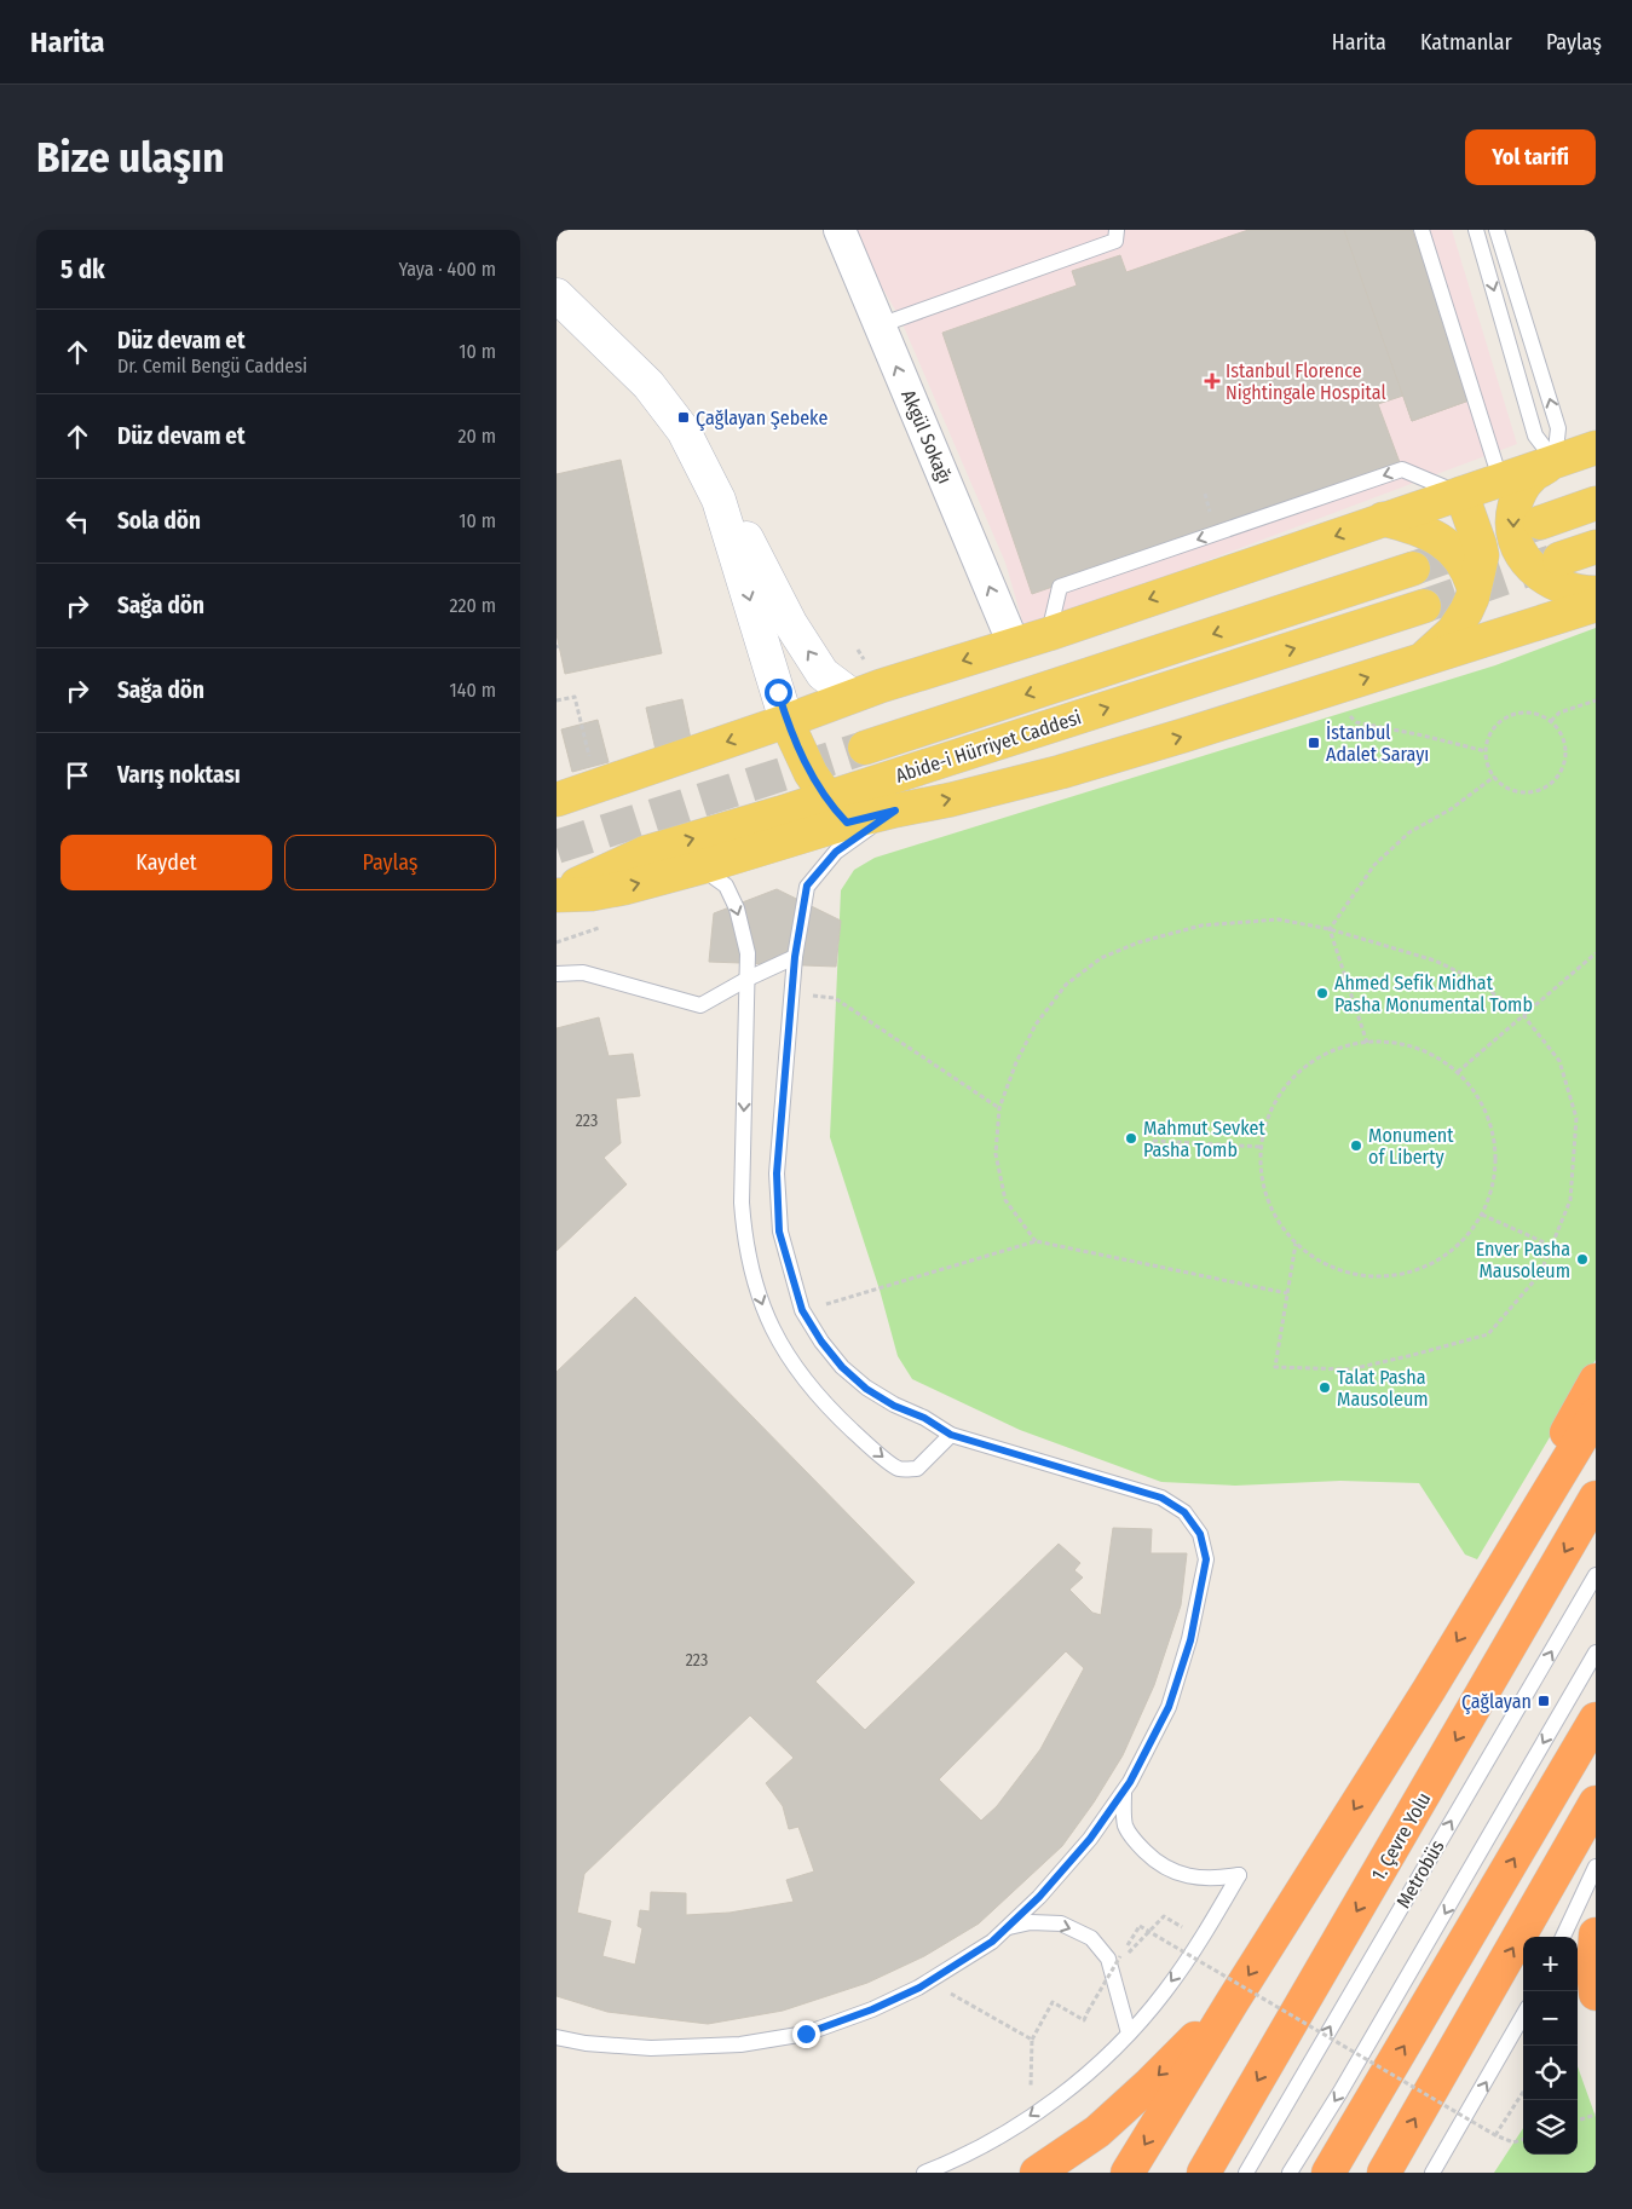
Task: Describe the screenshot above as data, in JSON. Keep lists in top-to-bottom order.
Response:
{
  "streets": {
    "highway": ["1. Çevre Yolu"],
    "main road": ["Abide-i Hürriyet Caddesi"],
    "street": ["Akgül Sokağı"],
    "lane": ["Metrobüs"]
  },
  "places": {
    "health": ["Istanbul Florence Nightingale Hospital"],
    "transit": ["Çağlayan Şebeke", "İstanbul Adalet Sarayı", "Çağlayan"],
    "other": [
      "Ahmed Sefik Midhat Pasha Monumental Tomb",
      "Mahmut Sevket Pasha Tomb",
      "Monument of Liberty",
      "Enver Pasha Mausoleum",
      "Talat Pasha Mausoleum"
    ]
  },
  "house_numbers": ["223", "223"],
  "page": {
    "header": "Harita",
    "nav": ["Harita", "Katmanlar", "Paylaş"],
    "buttons": [
      "Yol tarifi",
      ["Kaydet", "Paylaş"]
    ],
    "title": "Bize ulaşın",
    "heading": ["5 dk", "Yaya · 400 m"],
    "list": [
      ["Düz devam et", "Dr. Cemil Bengü Caddesi", "10 m"],
      ["Düz devam et", "20 m"],
      ["Sola dön", "10 m"],
      ["Sağa dön", "220 m"],
      ["Sağa dön", "140 m"],
      "Varış noktası"
    ],
    "map_buttons": ["+", "−"]
  }
}
